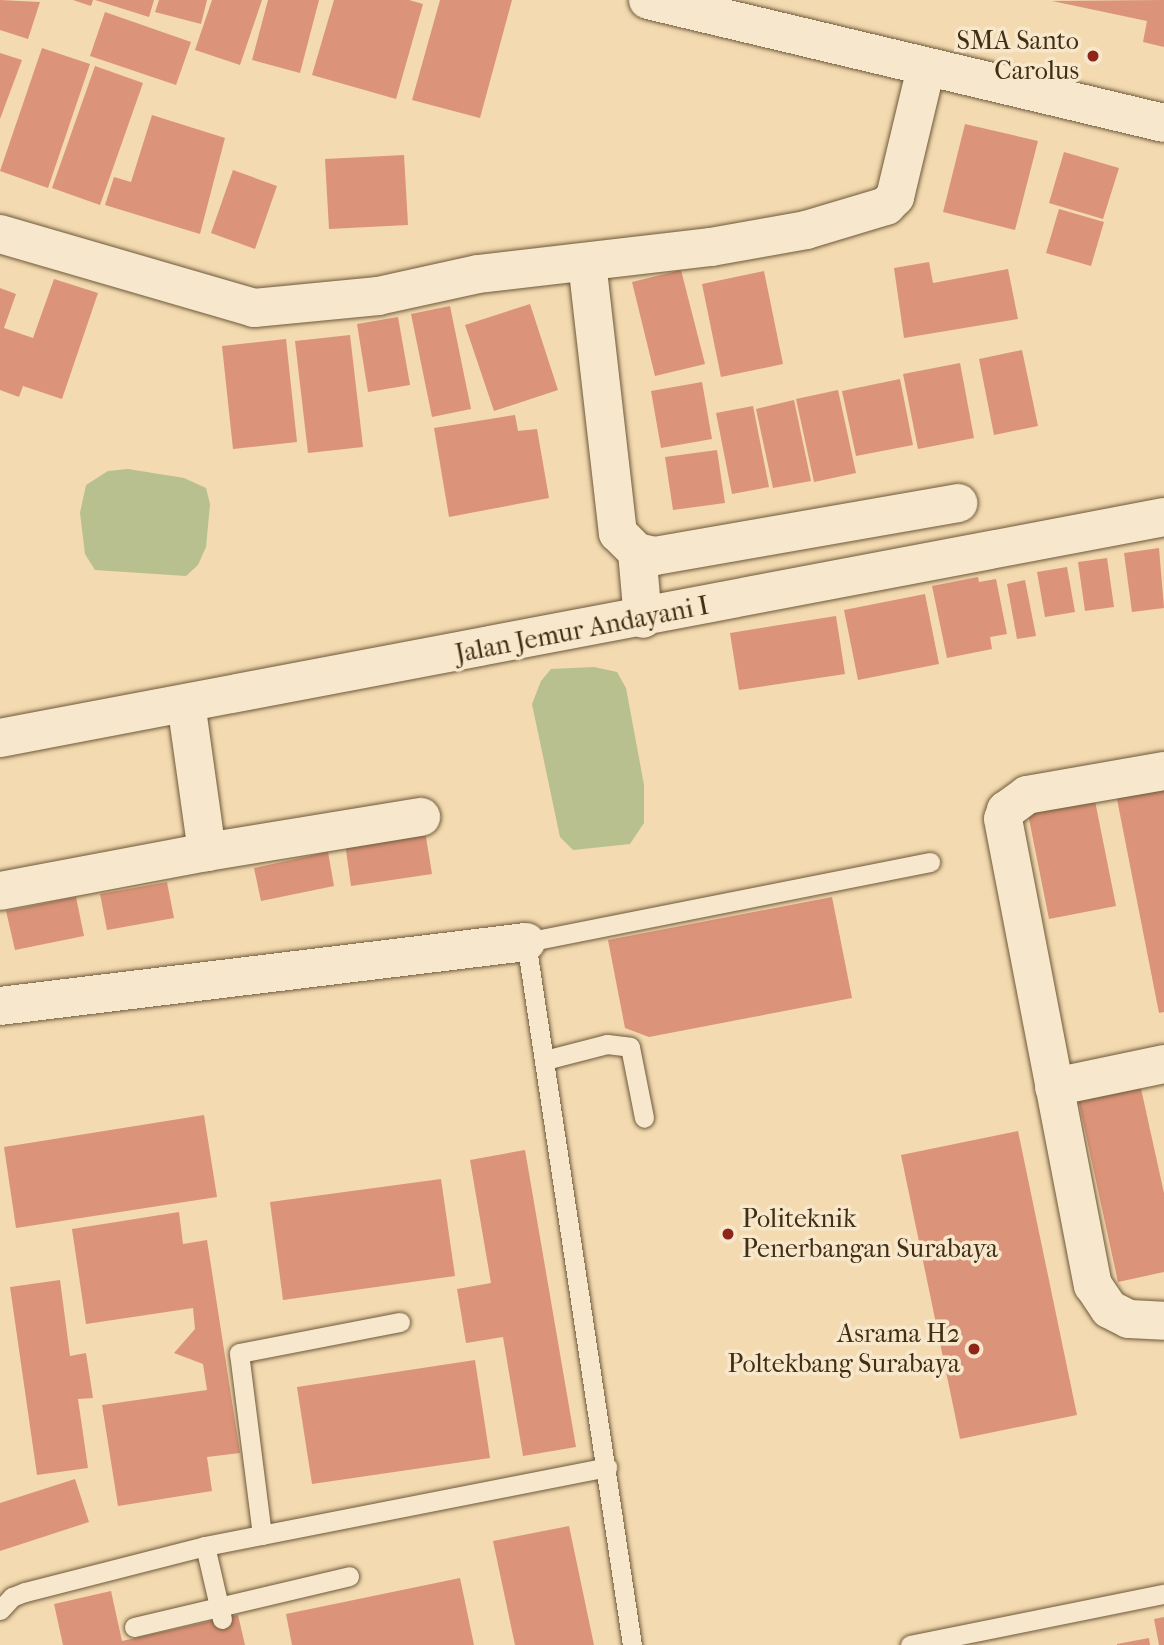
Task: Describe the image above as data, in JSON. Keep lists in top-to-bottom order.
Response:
{
  "streets": {
    "street": ["Jalan Jemur Andayani I"]
  },
  "places": ["SMA Santo Carolus", "Politeknik Penerbangan Surabaya", "Asrama H2 Poltekbang Surabaya"]
}
